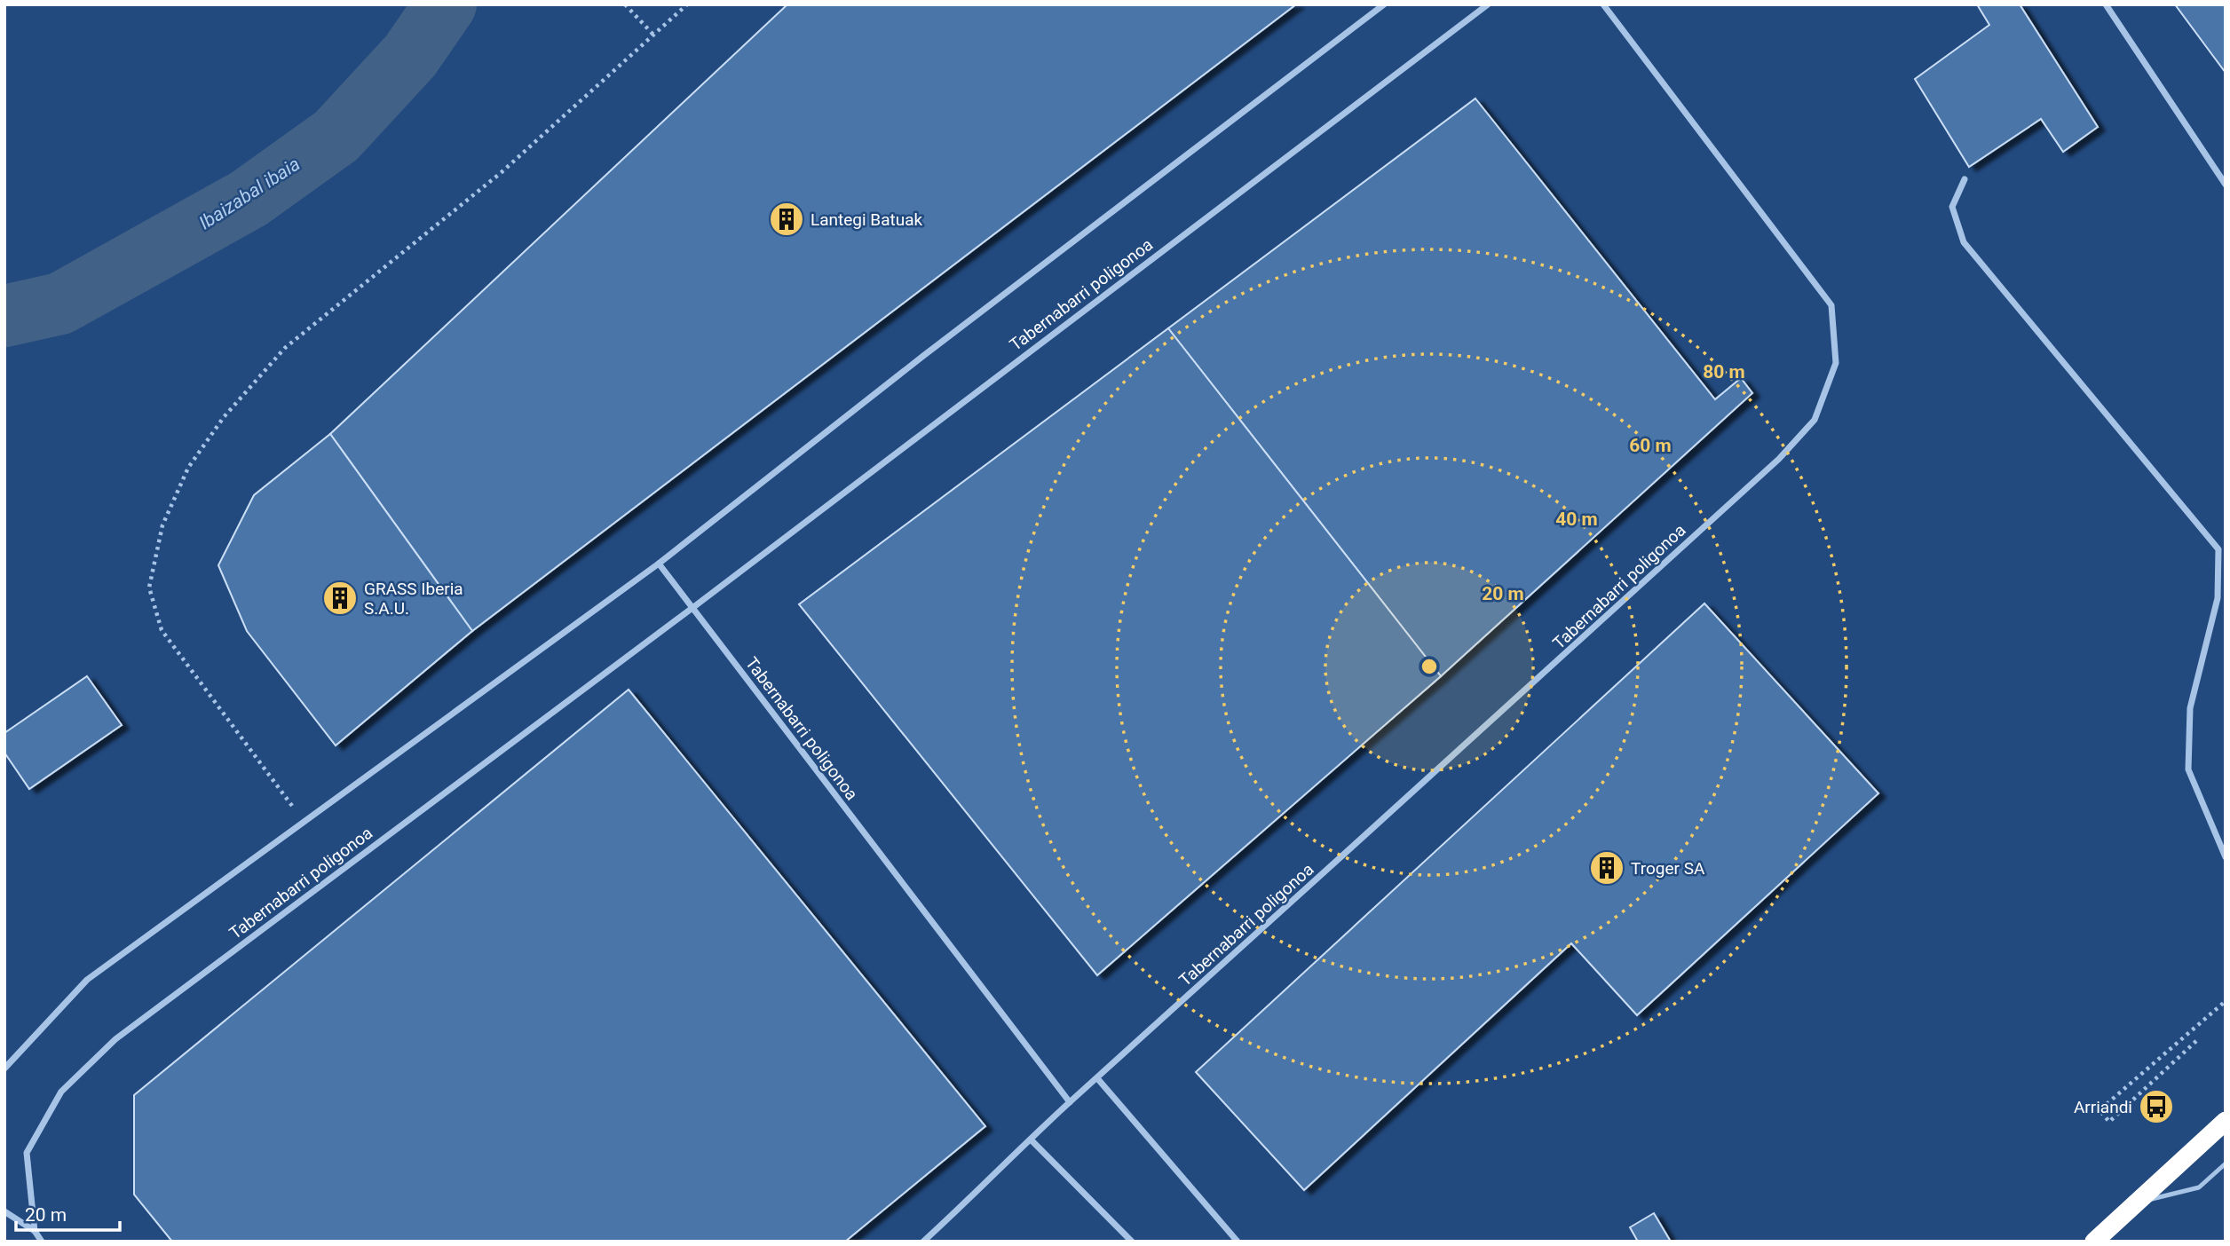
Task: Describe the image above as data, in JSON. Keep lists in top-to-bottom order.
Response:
{
  "streets": {
    "street": ["Tabernabarri poligonoa"]
  },
  "water": ["Ibaizabal ibaia"],
  "places": {
    "building": ["Lantegi Batuak", "GRASS Iberia S.A.U.", "Troger SA"],
    "bus stop": ["Arriandi"]
  },
  "scale_bar": "20 m",
  "rings": [
    "80 m",
    "60 m",
    "40 m",
    "20 m"
  ]
}
